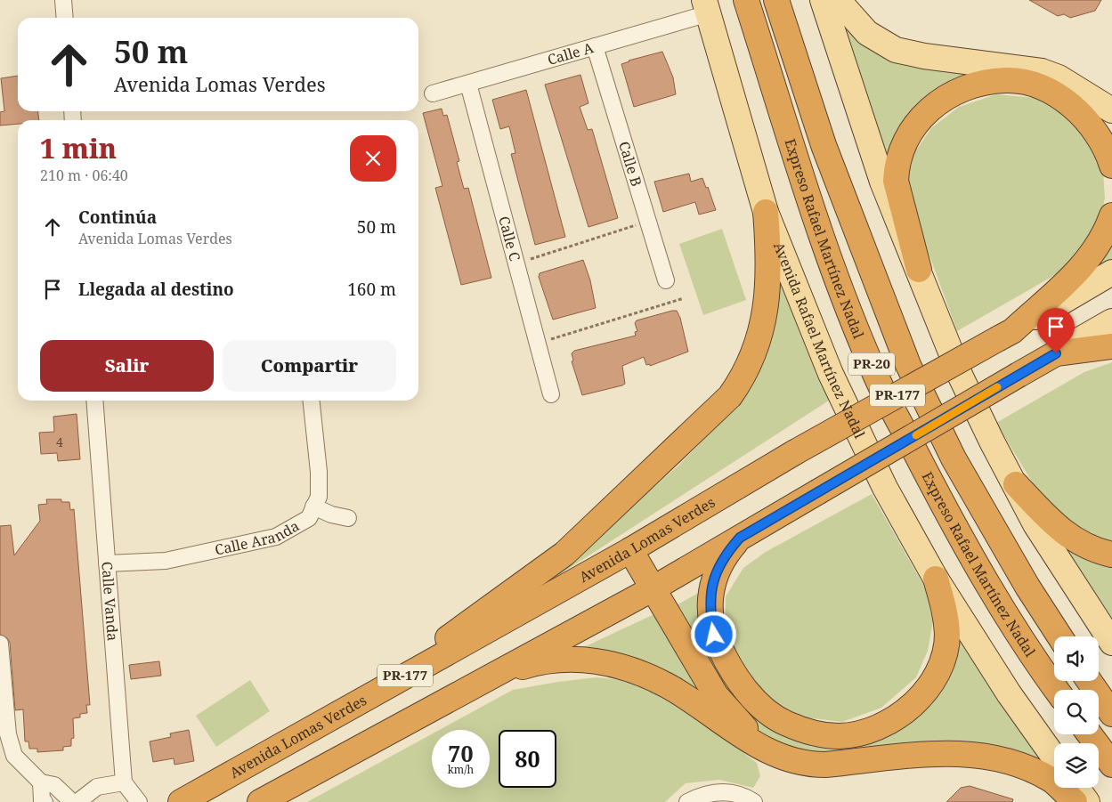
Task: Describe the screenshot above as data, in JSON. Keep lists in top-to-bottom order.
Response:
{
  "streets": {
    "highway": [
      "Expreso Rafael Martínez Nadal",
      "PR-20",
      "PR-177",
      "Avenida Lomas Verdes"
    ],
    "main road": ["Avenida Rafael Martínez Nadal"],
    "street": [
      "Calle A",
      "Calle B",
      "Calle C",
      "Calle Aranda",
      "Calle Vanda"
    ]
  },
  "crossings": [
    ["Calle A", "Calle B"],
    ["Calle A", "Calle C"],
    ["Calle A", "Avenida Rafael Martínez Nadal"],
    ["Calle Aranda", "Calle Vanda"]
  ],
  "house_numbers": ["4"],
  "page": {
    "turn": ["50 m", "Avenida Lomas Verdes"],
    "heading": ["1 min", "210 m · 06:40"],
    "list": [
      {
        "name": "Continúa",
        "note": "Avenida Lomas Verdes",
        "value": "50 m"
      },
      {
        "name": "Llegada al destino",
        "value": "160 m"
      }
    ],
    "buttons": ["Salir", "Compartir"],
    "speed": "70 km/h",
    "limit": "80"
  }
}
